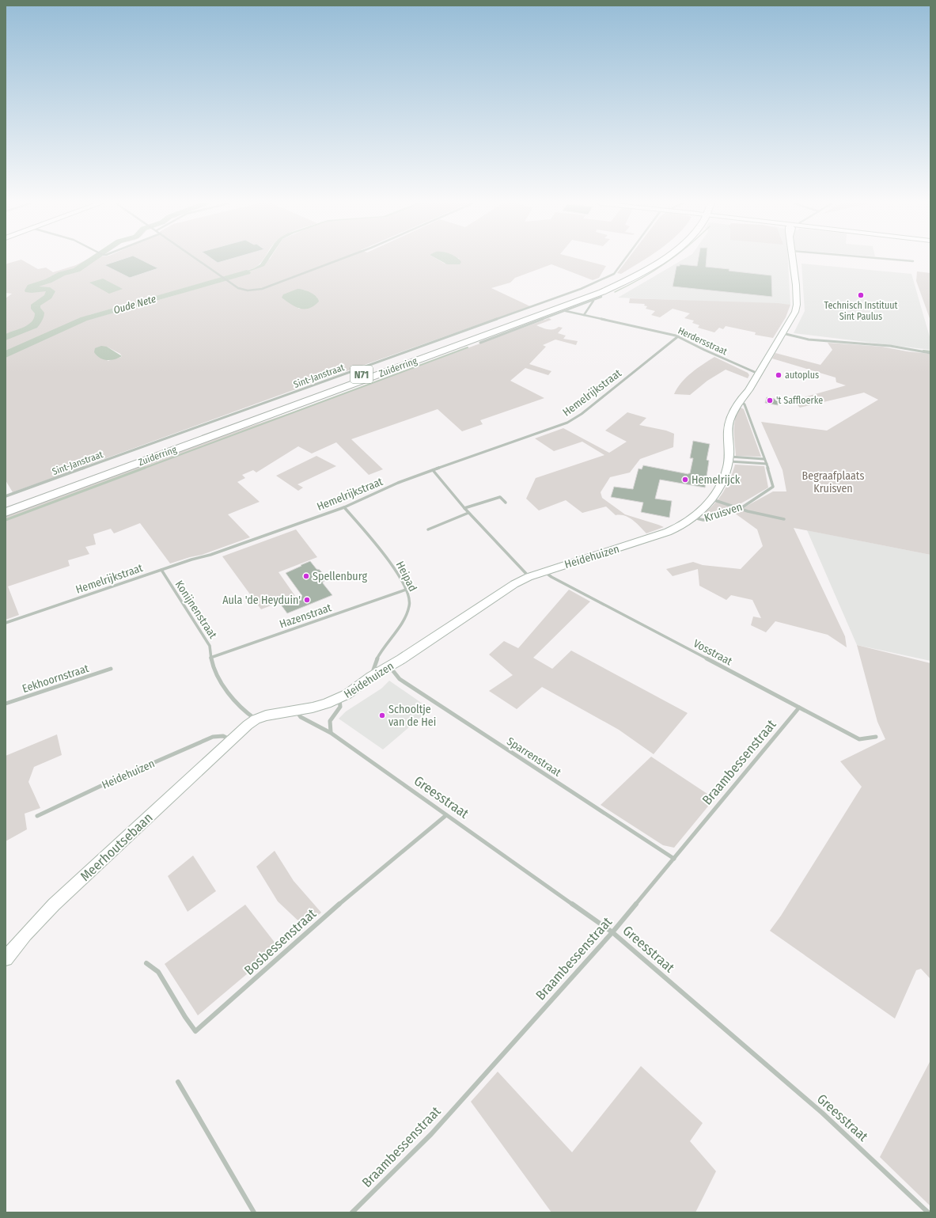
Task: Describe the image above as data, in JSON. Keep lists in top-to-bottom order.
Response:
{
  "streets": {
    "highway": ["Zuiderring", "N71"],
    "street": [
      "Herdersstraat",
      "Sint-Janstraat",
      "Hemelrijkstraat",
      "Kruisven",
      "Heidehuizen",
      "Heipad",
      "Konijnenstraat",
      "Hazenstraat",
      "Vosstraat",
      "Eekhoornstraat",
      "Sparrenstraat",
      "Braambessenstraat",
      "Greesstraat",
      "Meerhoutsebaan",
      "Bosbessenstraat"
    ]
  },
  "crossings": [
    ["Herdersstraat", "Hemelrijkstraat"],
    ["Herdersstraat", "Kruisven"],
    ["Hemelrijkstraat", "Heipad"],
    ["Hemelrijkstraat", "Konijnenstraat"],
    ["Kruisven", "Heidehuizen"],
    ["Heidehuizen", "Heipad"],
    ["Heidehuizen", "Konijnenstraat"],
    ["Heidehuizen", "Vosstraat"],
    ["Heidehuizen", "Sparrenstraat"],
    ["Heidehuizen", "Greesstraat"],
    ["Heidehuizen", "Meerhoutsebaan"],
    ["Heipad", "Hazenstraat"],
    ["Konijnenstraat", "Hazenstraat"],
    ["Vosstraat", "Braambessenstraat"],
    ["Sparrenstraat", "Braambessenstraat"],
    ["Braambessenstraat", "Greesstraat"],
    ["Greesstraat", "Bosbessenstraat"]
  ],
  "water": ["Oude Nete"],
  "parks": ["Begraafplaats Kruisven"],
  "places": [
    "Technisch Instituut Sint Paulus",
    "autoplus",
    "'t Saffloerke",
    "Hemelrijck",
    "Spellenburg",
    "Aula 'de Heyduin'",
    "Schooltje van de Hei"
  ]
}
